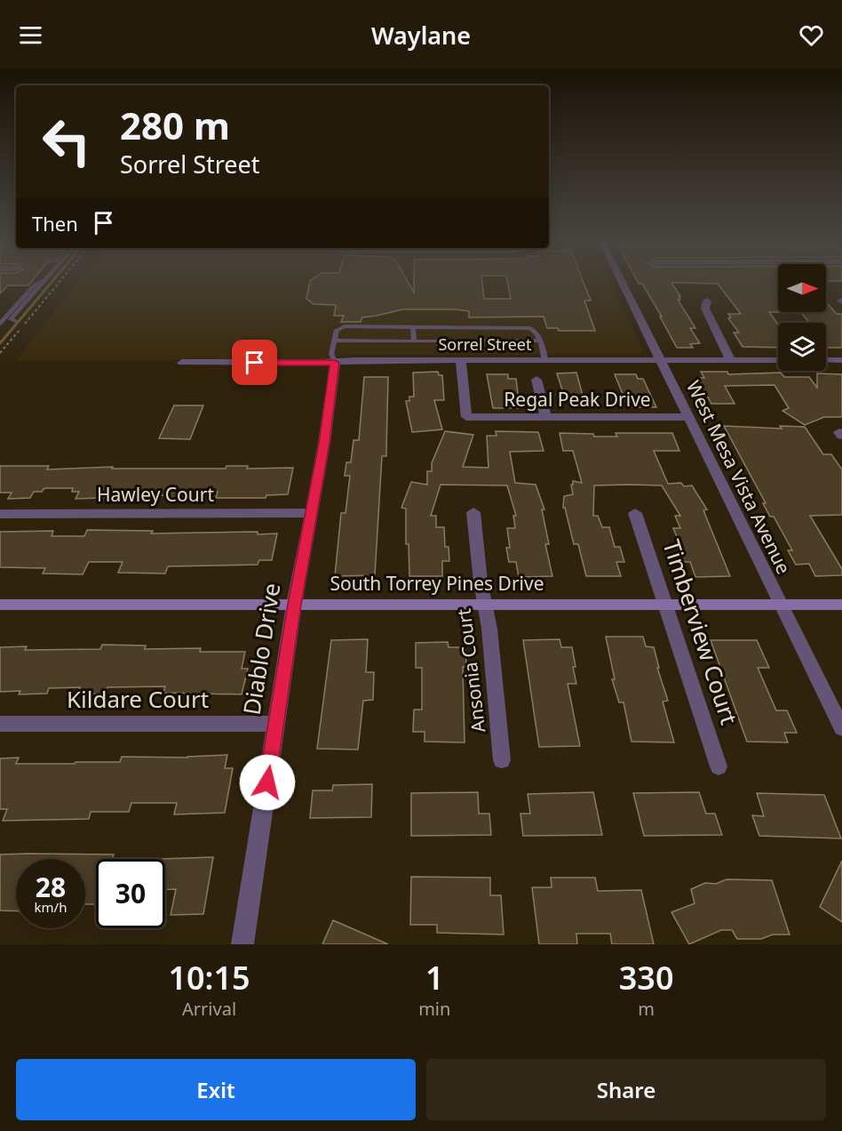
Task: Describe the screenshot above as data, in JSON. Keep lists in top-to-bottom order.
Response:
{
  "streets": {
    "main road": ["South Torrey Pines Drive"],
    "street": [
      "Sorrel Street",
      "Regal Peak Drive",
      "West Mesa Vista Avenue",
      "Hawley Court",
      "Timberview Court",
      "Diablo Drive",
      "Ansonia Court",
      "Kildare Court"
    ]
  },
  "crossings": [
    ["Sorrel Street", "Regal Peak Drive"],
    ["Sorrel Street", "West Mesa Vista Avenue"],
    ["Sorrel Street", "Diablo Drive"],
    ["Regal Peak Drive", "West Mesa Vista Avenue"],
    ["West Mesa Vista Avenue", "South Torrey Pines Drive"],
    ["Hawley Court", "Diablo Drive"],
    ["South Torrey Pines Drive", "Timberview Court"],
    ["South Torrey Pines Drive", "Diablo Drive"],
    ["South Torrey Pines Drive", "Ansonia Court"],
    ["Diablo Drive", "Kildare Court"]
  ],
  "north": "right",
  "page": {
    "header": "Waylane",
    "turn": ["280 m", "Sorrel Street"],
    "then": "Then",
    "speed": "28 km/h",
    "limit": "30",
    "eta": [
      "10:15",
      "Arrival",
      "1",
      "min",
      "330",
      "m"
    ],
    "buttons": ["Exit", "Share"]
  }
}
